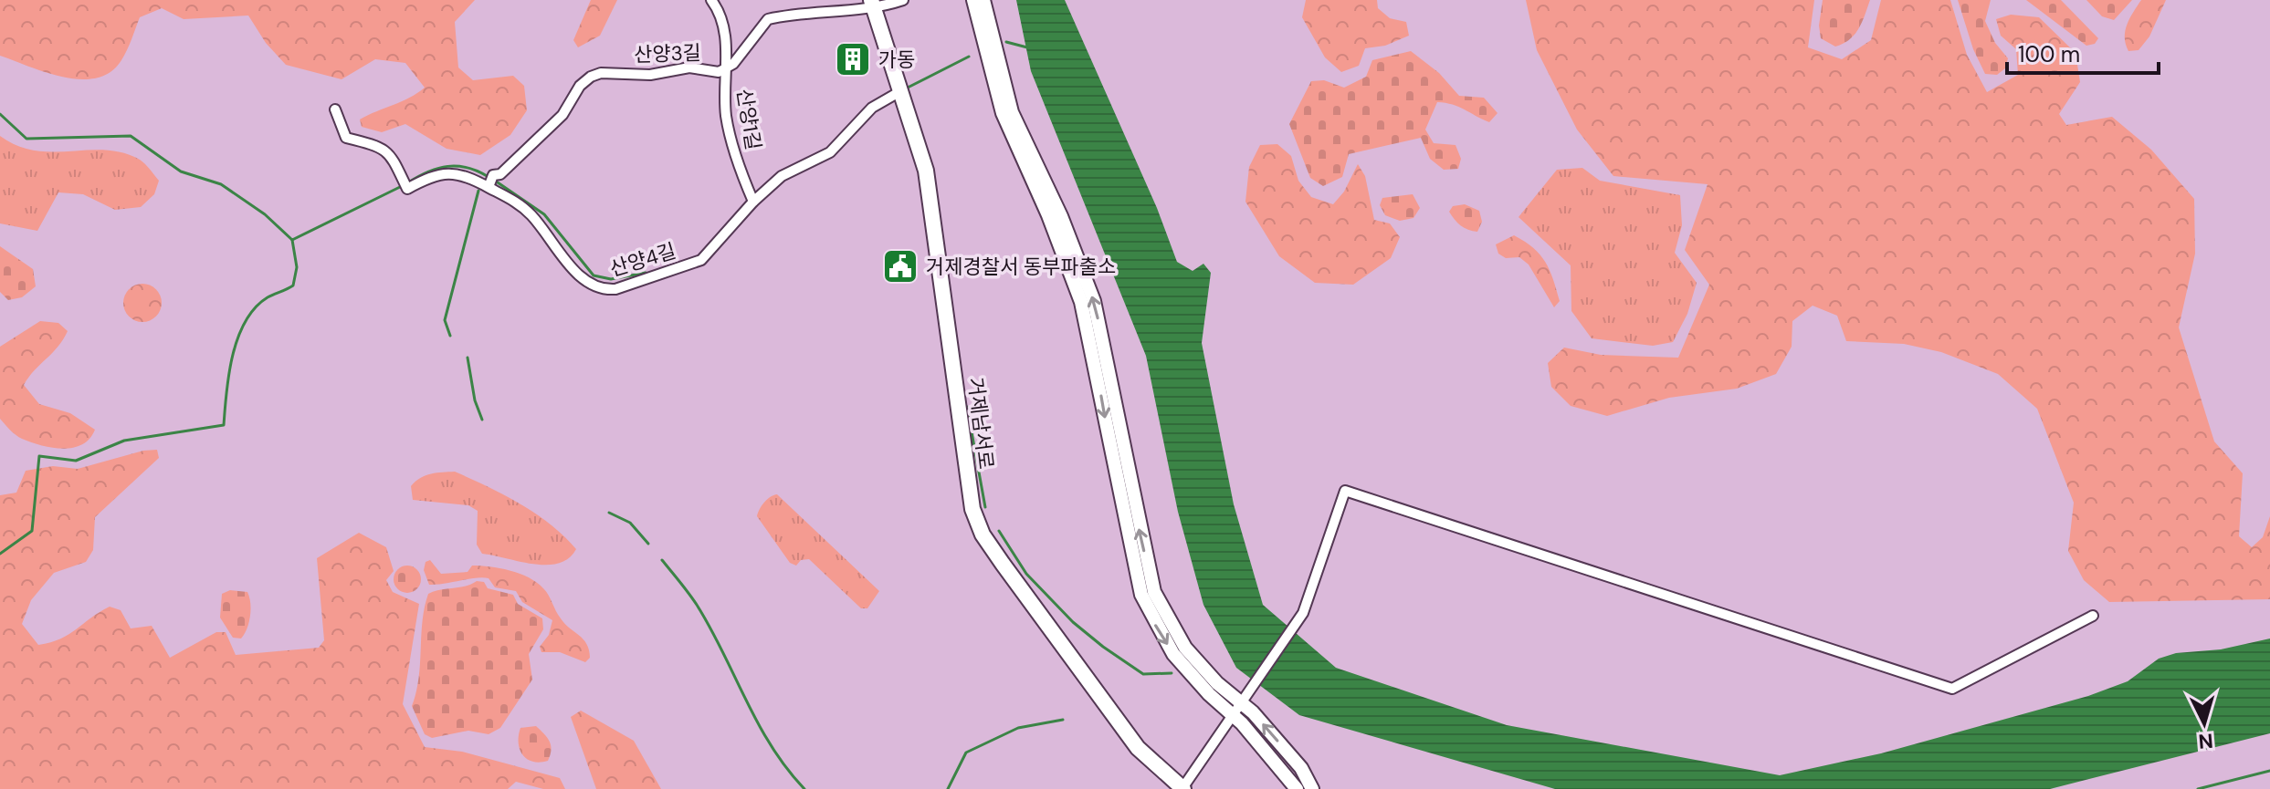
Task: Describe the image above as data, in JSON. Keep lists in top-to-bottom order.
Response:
{
  "streets": {
    "main road": ["거제남서로"],
    "street": ["산양3길", "산양1길", "산양4길"]
  },
  "crossings": [
    ["산양3길", "산양1길"],
    ["산양3길", "산양4길"],
    ["산양3길", "거제남서로"],
    ["산양1길", "산양4길"],
    ["산양4길", "거제남서로"]
  ],
  "places": {
    "building": ["가동"],
    "public building": ["거제경찰서 동부파출소"]
  },
  "scale_bar": "100 m",
  "north": "bottom"
}
